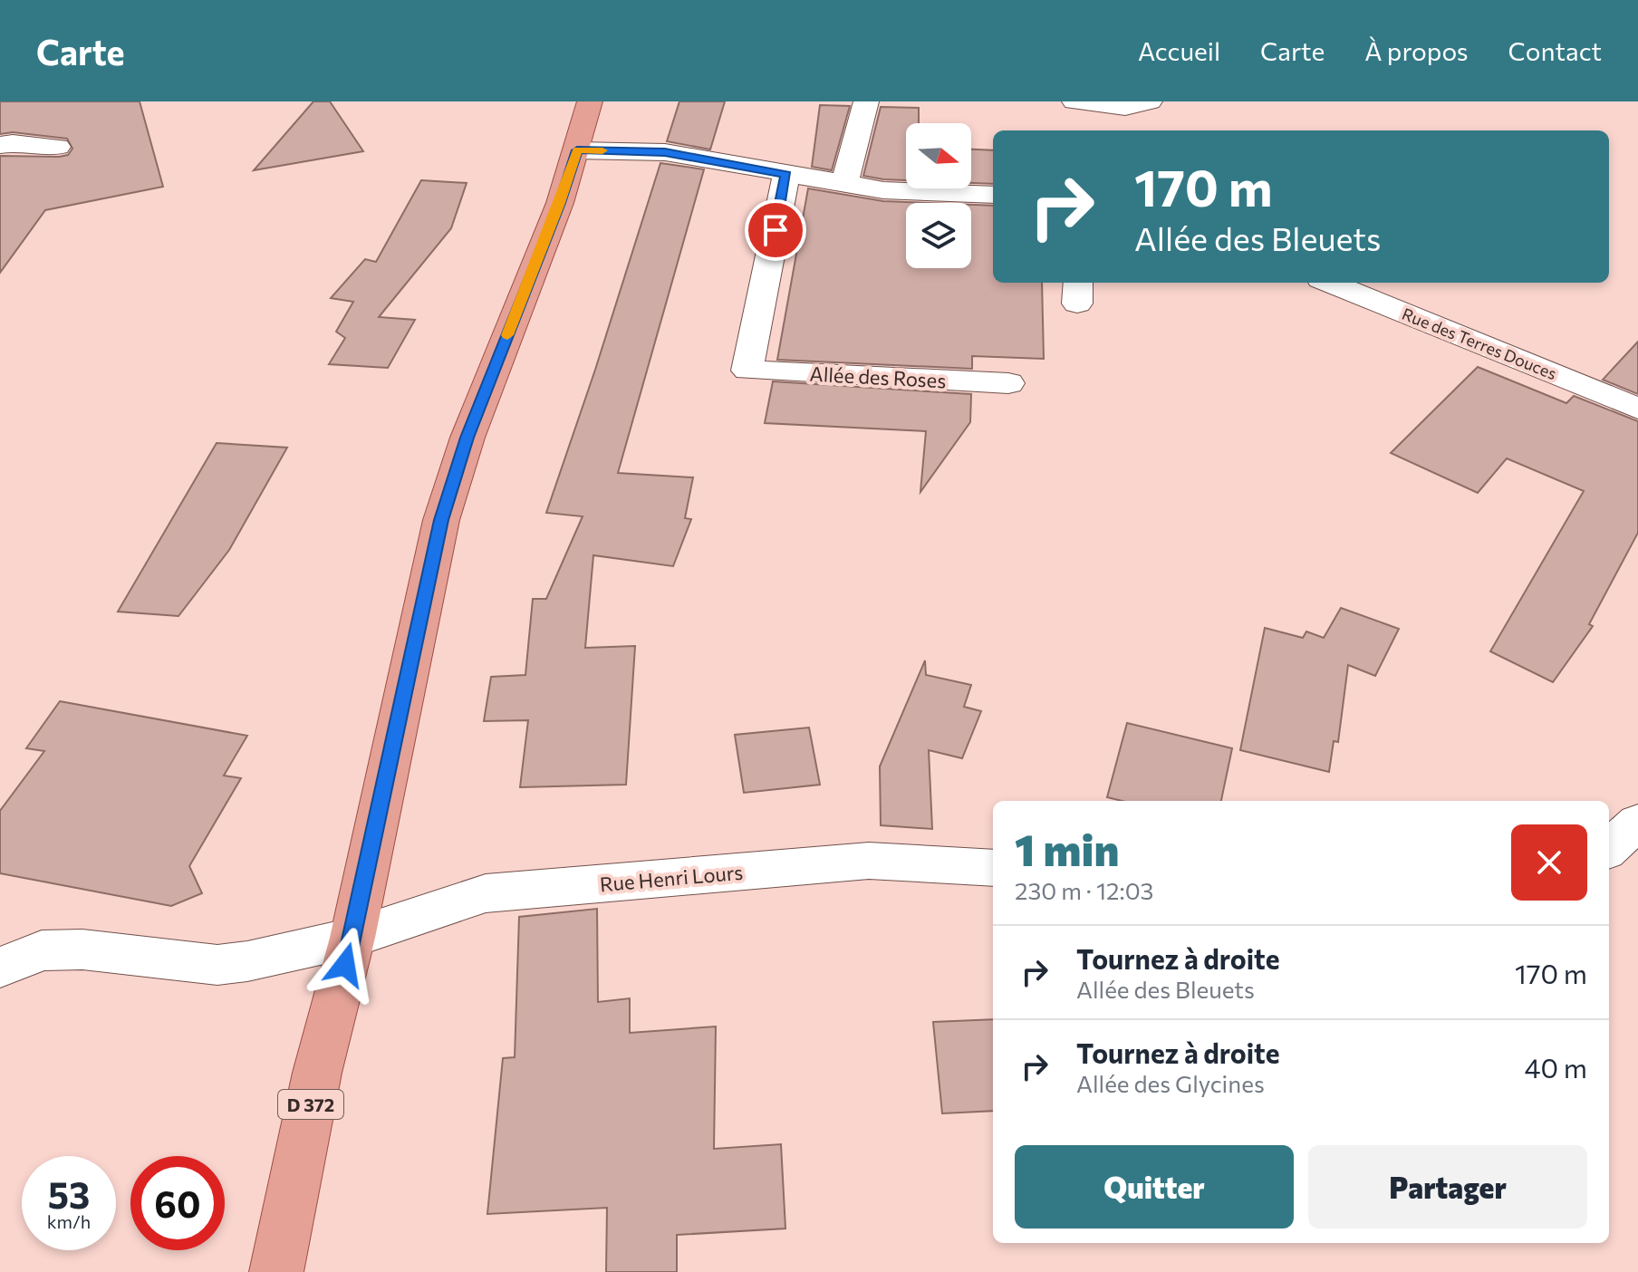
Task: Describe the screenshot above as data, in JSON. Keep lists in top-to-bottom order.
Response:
{
  "streets": {
    "main road": ["D 372"],
    "street": ["Rue des Terres Douces", "Allée des Roses", "Rue Henri Lours"]
  },
  "crossings": [
    ["Rue Henri Lours", "D 372"]
  ],
  "north": "right",
  "page": {
    "header": "Carte",
    "nav": [
      "Accueil",
      "Carte",
      "À propos",
      "Contact"
    ],
    "turn": ["170 m", "Allée des Bleuets"],
    "heading": ["1 min", "230 m · 12:03"],
    "list": [
      {
        "name": "Tournez à droite",
        "note": "Allée des Bleuets",
        "value": "170 m"
      },
      {
        "name": "Tournez à droite",
        "note": "Allée des Glycines",
        "value": "40 m"
      }
    ],
    "buttons": ["Quitter", "Partager"],
    "speed": "53 km/h",
    "limit": "60"
  }
}
